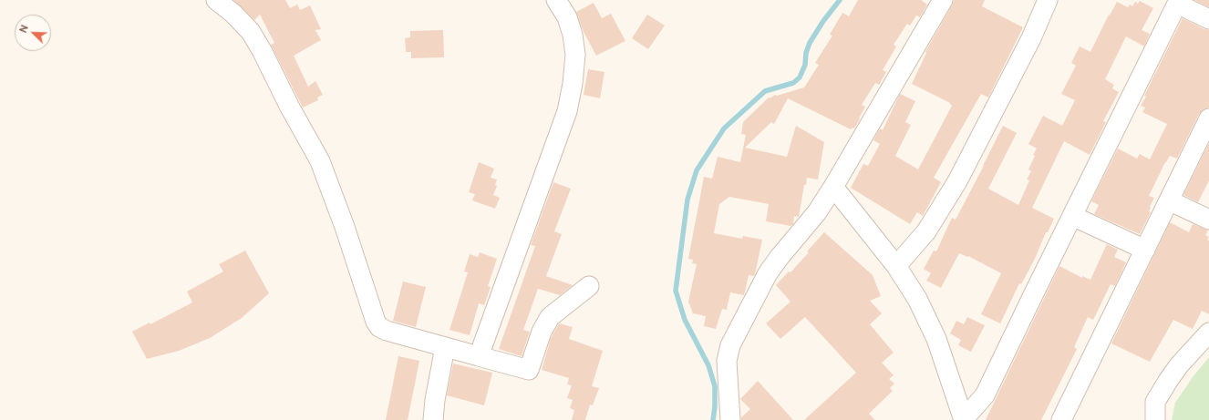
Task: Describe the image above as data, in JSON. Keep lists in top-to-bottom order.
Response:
{
  "north": "top left"
}
